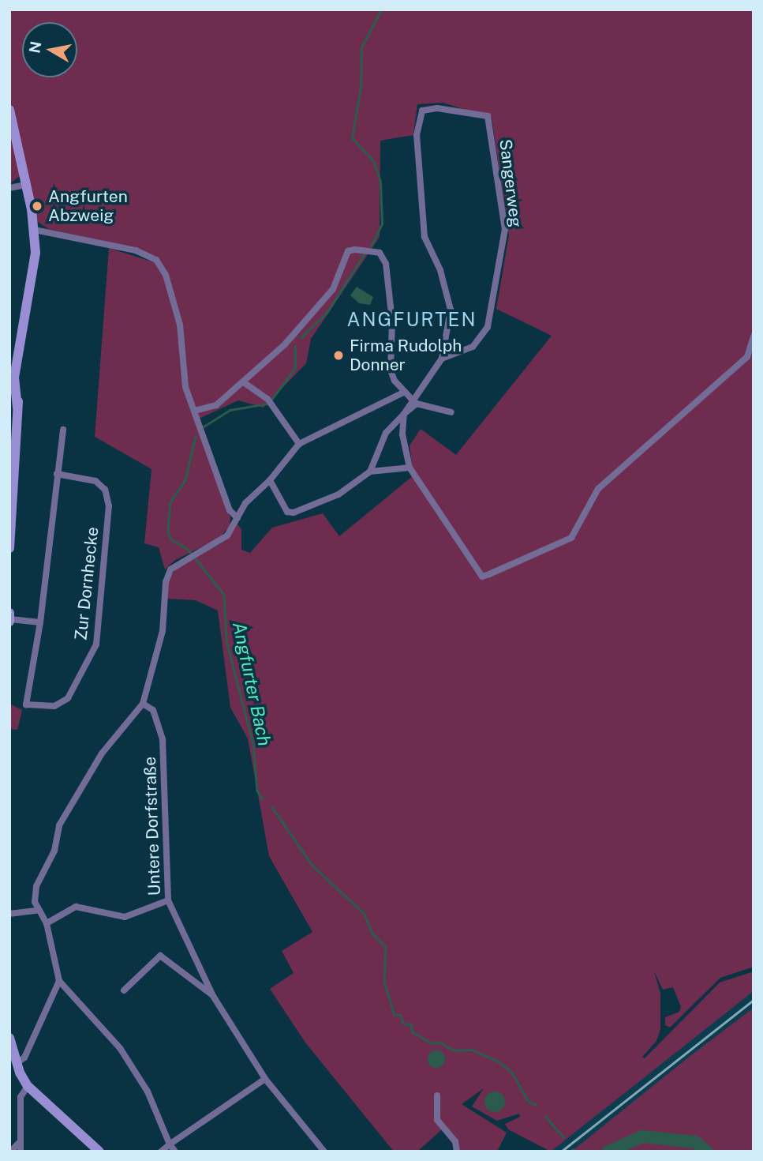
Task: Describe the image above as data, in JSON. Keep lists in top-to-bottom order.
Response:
{
  "streets": {
    "street": ["Sangerweg", "Zur Dornhecke", "Untere Dorfstraße"]
  },
  "districts": ["ANGFURTEN"],
  "water": ["Angfurter Bach"],
  "places": ["Angfurten Abzweig", "Firma Rudolph Donner"],
  "north": "left"
}
